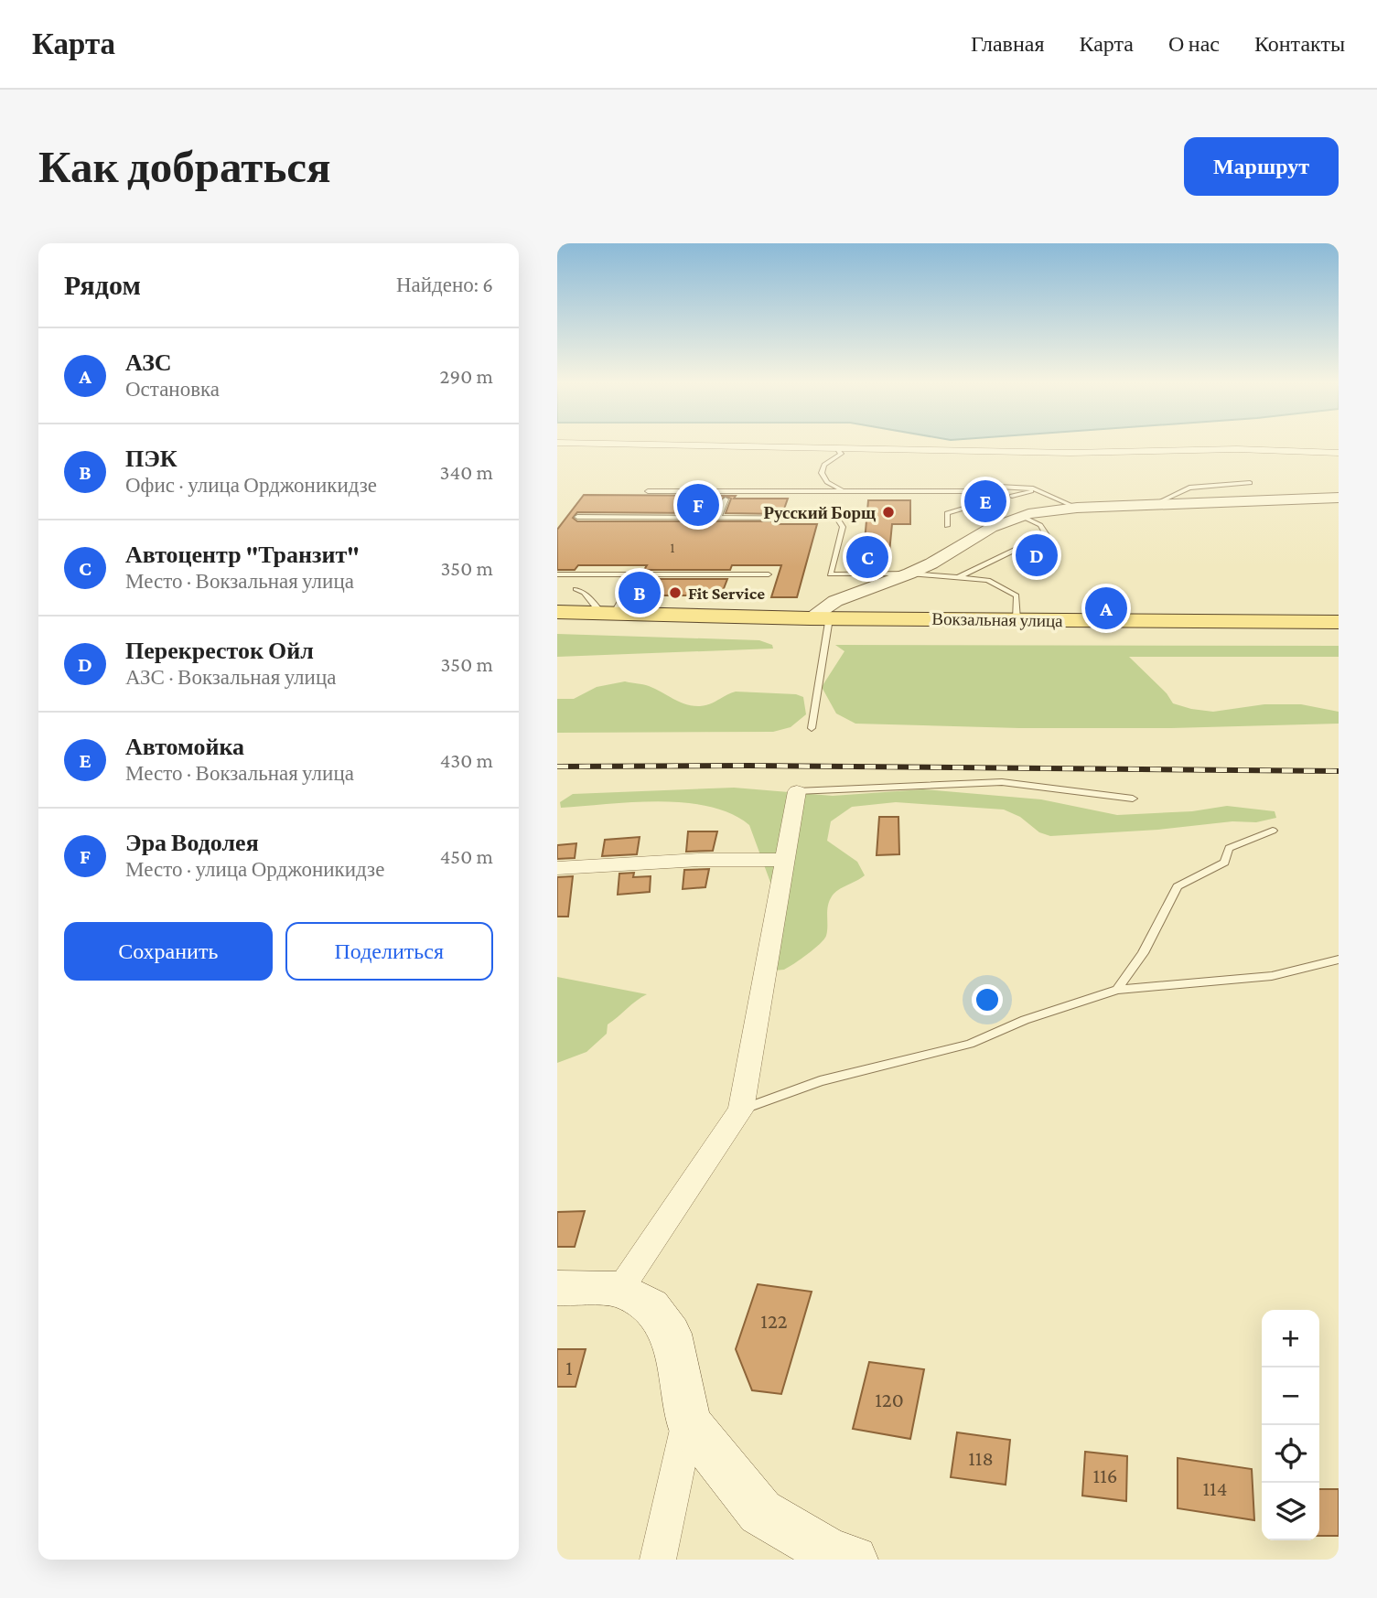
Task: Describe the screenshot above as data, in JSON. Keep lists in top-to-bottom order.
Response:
{
  "streets": {
    "main road": ["Вокзальная улица"]
  },
  "places": ["Русский Борщ", "Fit Service"],
  "house_numbers": [
    "1",
    "122",
    "1",
    "120",
    "118",
    "116",
    "114"
  ],
  "page": {
    "header": "Карта",
    "nav": [
      "Главная",
      "Карта",
      "О нас",
      "Контакты"
    ],
    "buttons": [
      "Маршрут",
      ["Сохранить", "Поделиться"]
    ],
    "title": "Как добраться",
    "heading": ["Рядом", "Найдено: 6"],
    "list": [
      {
        "mark": "A",
        "name": "АЗС",
        "note": "Остановка",
        "value": "290 m"
      },
      {
        "mark": "B",
        "name": "ПЭК",
        "note": "Офис · улица Орджоникидзе",
        "value": "340 m"
      },
      {
        "mark": "C",
        "name": "Автоцентр \"Транзит\"",
        "note": "Место · Вокзальная улица",
        "value": "350 m"
      },
      {
        "mark": "D",
        "name": "Перекресток Ойл",
        "note": "АЗС · Вокзальная улица",
        "value": "350 m"
      },
      {
        "mark": "E",
        "name": "Автомойка",
        "note": "Место · Вокзальная улица",
        "value": "430 m"
      },
      {
        "mark": "F",
        "name": "Эра Водолея",
        "note": "Место · улица Орджоникидзе",
        "value": "450 m"
      }
    ],
    "pins": [
      "E",
      "F",
      "D",
      "C",
      "B",
      "A"
    ],
    "map_buttons": ["+", "−"]
  }
}
